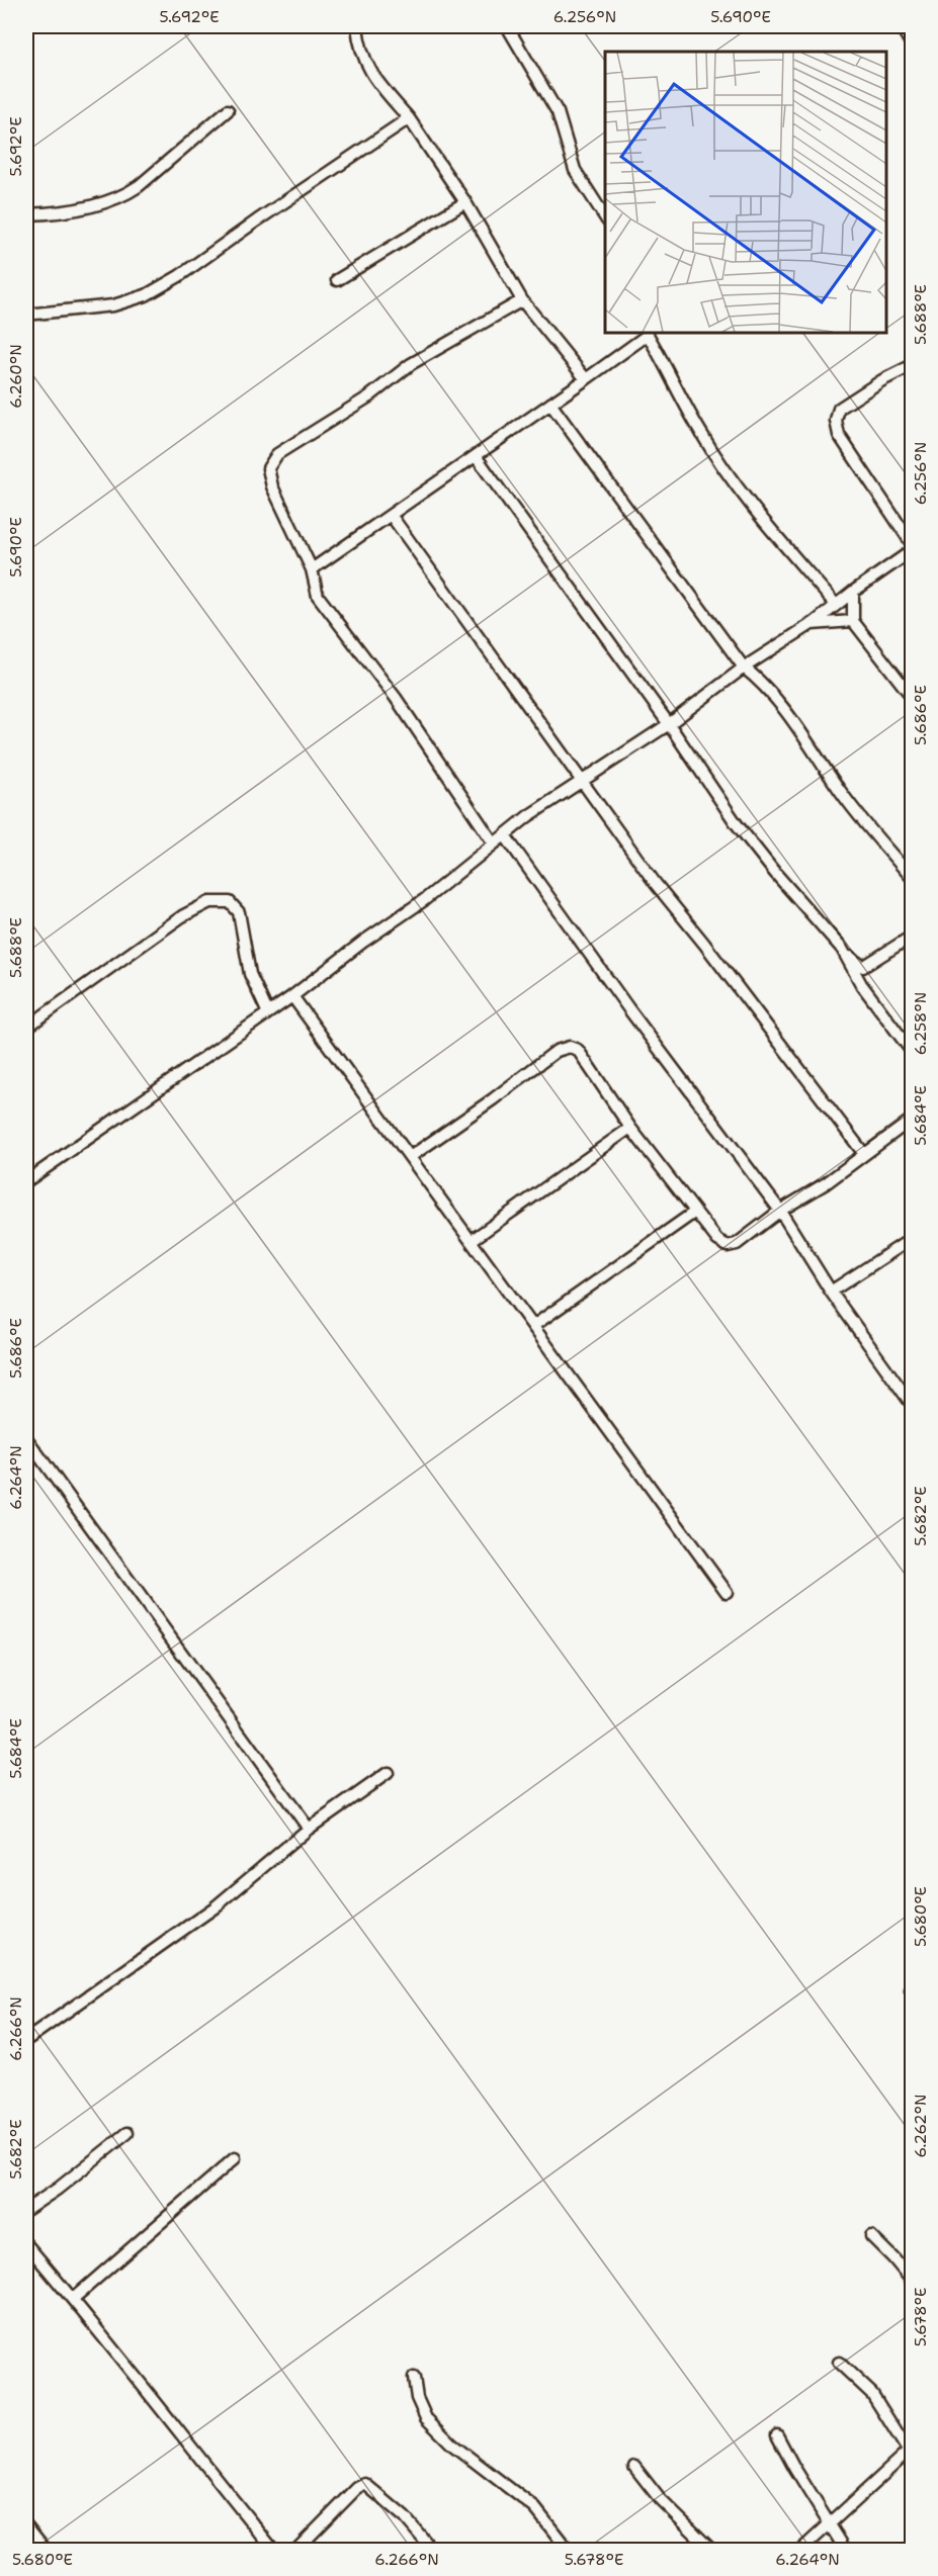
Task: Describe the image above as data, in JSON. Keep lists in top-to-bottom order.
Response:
{
  "coordinates": [
    "5.692°E",
    "6.256°N",
    "5.690°E",
    "5.688°E",
    "6.260°N",
    "5.686°E",
    "6.258°N",
    "5.684°E",
    "6.264°N",
    "5.682°E",
    "5.680°E",
    "6.266°N",
    "6.262°N",
    "5.678°E"
  ]
}
